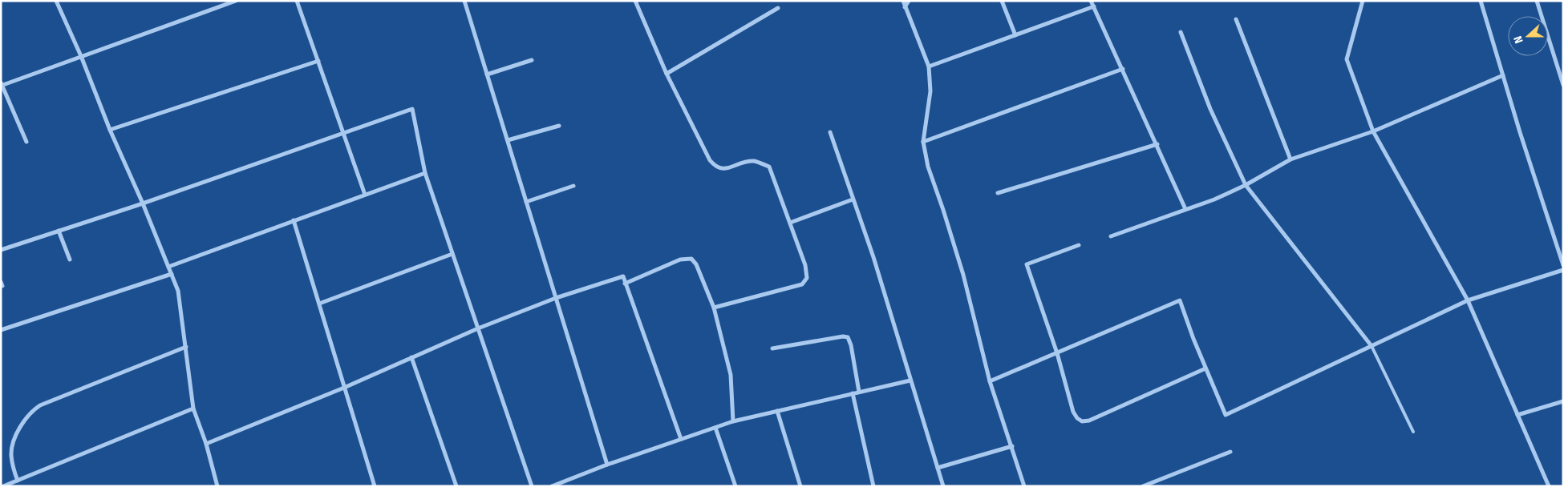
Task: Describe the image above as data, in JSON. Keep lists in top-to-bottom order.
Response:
{
  "north": "left"
}
